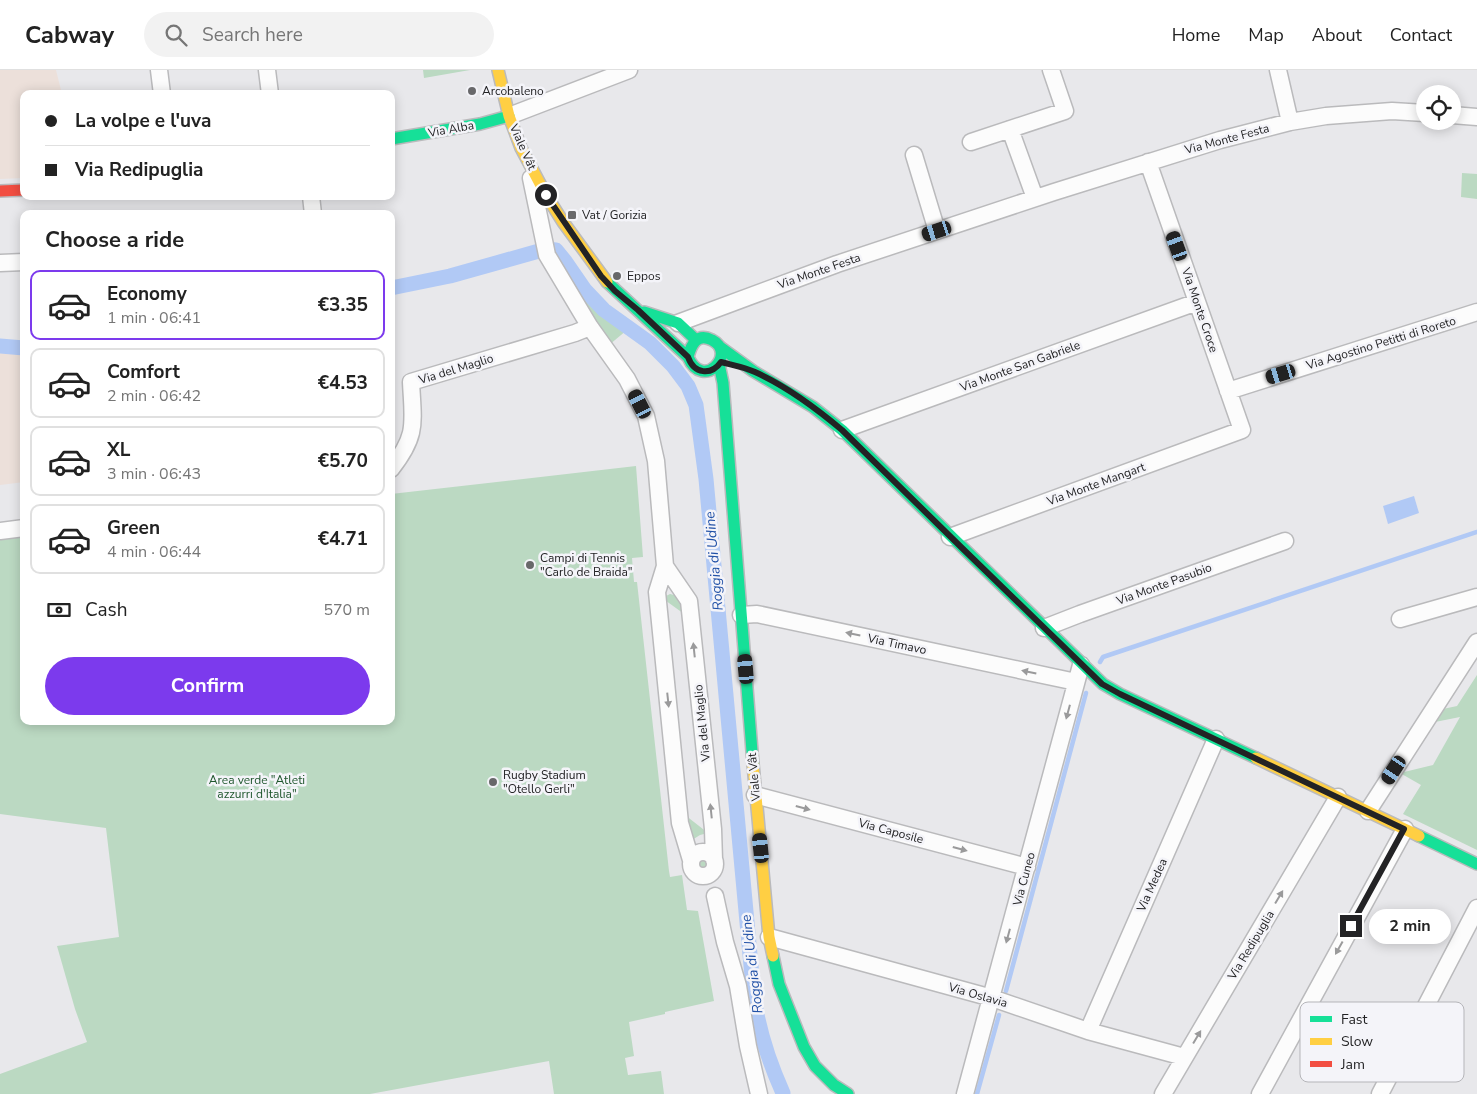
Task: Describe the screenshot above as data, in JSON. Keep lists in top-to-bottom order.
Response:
{
  "streets": {
    "main road": ["Via Alba", "Viale Vât"],
    "street": [
      "Via Monte Festa",
      "Via Monte Croce",
      "Via Agostino Petitti di Roreto",
      "Via Monte San Gabriele",
      "Via del Maglio",
      "Via Monte Mangart",
      "Via Monte Pasubio",
      "Via Timavo",
      "Via Caposile",
      "Via Cuneo",
      "Via Medea",
      "Via Redipuglia",
      "Via Oslavia"
    ]
  },
  "crossings": [
    ["Via Alba", "Viale Vât"],
    ["Via Monte Festa", "Viale Vât"],
    ["Via Monte Festa", "Via Monte Croce"],
    ["Viale Vât", "Via del Maglio"],
    ["Viale Vât", "Via Timavo"],
    ["Viale Vât", "Via Caposile"],
    ["Viale Vât", "Via Oslavia"],
    ["Via Monte Croce", "Via Agostino Petitti di Roreto"],
    ["Via Monte Croce", "Via Monte San Gabriele"],
    ["Via Monte Croce", "Via Monte Mangart"],
    ["Via Timavo", "Via Cuneo"],
    ["Via Caposile", "Via Cuneo"],
    ["Via Cuneo", "Via Oslavia"],
    ["Via Medea", "Via Oslavia"],
    ["Via Redipuglia", "Via Oslavia"]
  ],
  "one_way": ["Via Timavo", "Via Caposile", "Via Cuneo"],
  "water": ["Roggia di Udine"],
  "parks": ["Area verde \"Atleti azzurri d'Italia\""],
  "places": {
    "other": [
      "Arcobaleno",
      "Eppos",
      "Campi di Tennis \"Carlo de Braida\"",
      "Rugby Stadium \"Otello Gerli\""
    ],
    "transit": ["Vat / Gorizia"]
  },
  "legend": ["Fast", "Slow", "Jam"],
  "page": {
    "header": "Cabway",
    "search": "Search here",
    "nav": [
      "Home",
      "Map",
      "About",
      "Contact"
    ],
    "banner": ["La volpe e l'uva", "Via Redipuglia"],
    "heading": "Choose a ride",
    "list": [
      {
        "name": "Economy",
        "note": "1 min · 06:41",
        "value": "€3.35"
      },
      {
        "name": "Comfort",
        "note": "2 min · 06:42",
        "value": "€4.53"
      },
      {
        "name": "XL",
        "note": "3 min · 06:43",
        "value": "€5.70"
      },
      {
        "name": "Green",
        "note": "4 min · 06:44",
        "value": "€4.71"
      }
    ],
    "pay": ["Cash", "570 m"],
    "buttons": "Confirm",
    "bubble": "2 min"
  }
}
